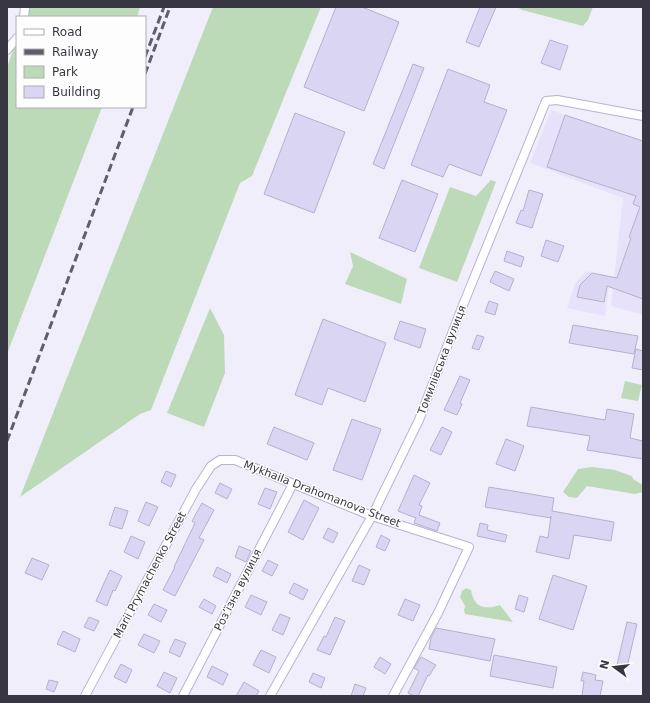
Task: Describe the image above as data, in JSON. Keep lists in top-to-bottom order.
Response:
{
  "streets": {
    "street": [
      "Томилівська вулиця",
      "Mykhaila Drahomanova Street",
      "Marii Prymachenko Street",
      "Розʼїзна вулиця"
    ]
  },
  "crossings": [
    ["Томилівська вулиця", "Mykhaila Drahomanova Street"],
    ["Mykhaila Drahomanova Street", "Marii Prymachenko Street"],
    ["Mykhaila Drahomanova Street", "Розʼїзна вулиця"]
  ],
  "legend": [
    "Road",
    "Railway",
    "Park",
    "Building"
  ],
  "north": "left"
}
